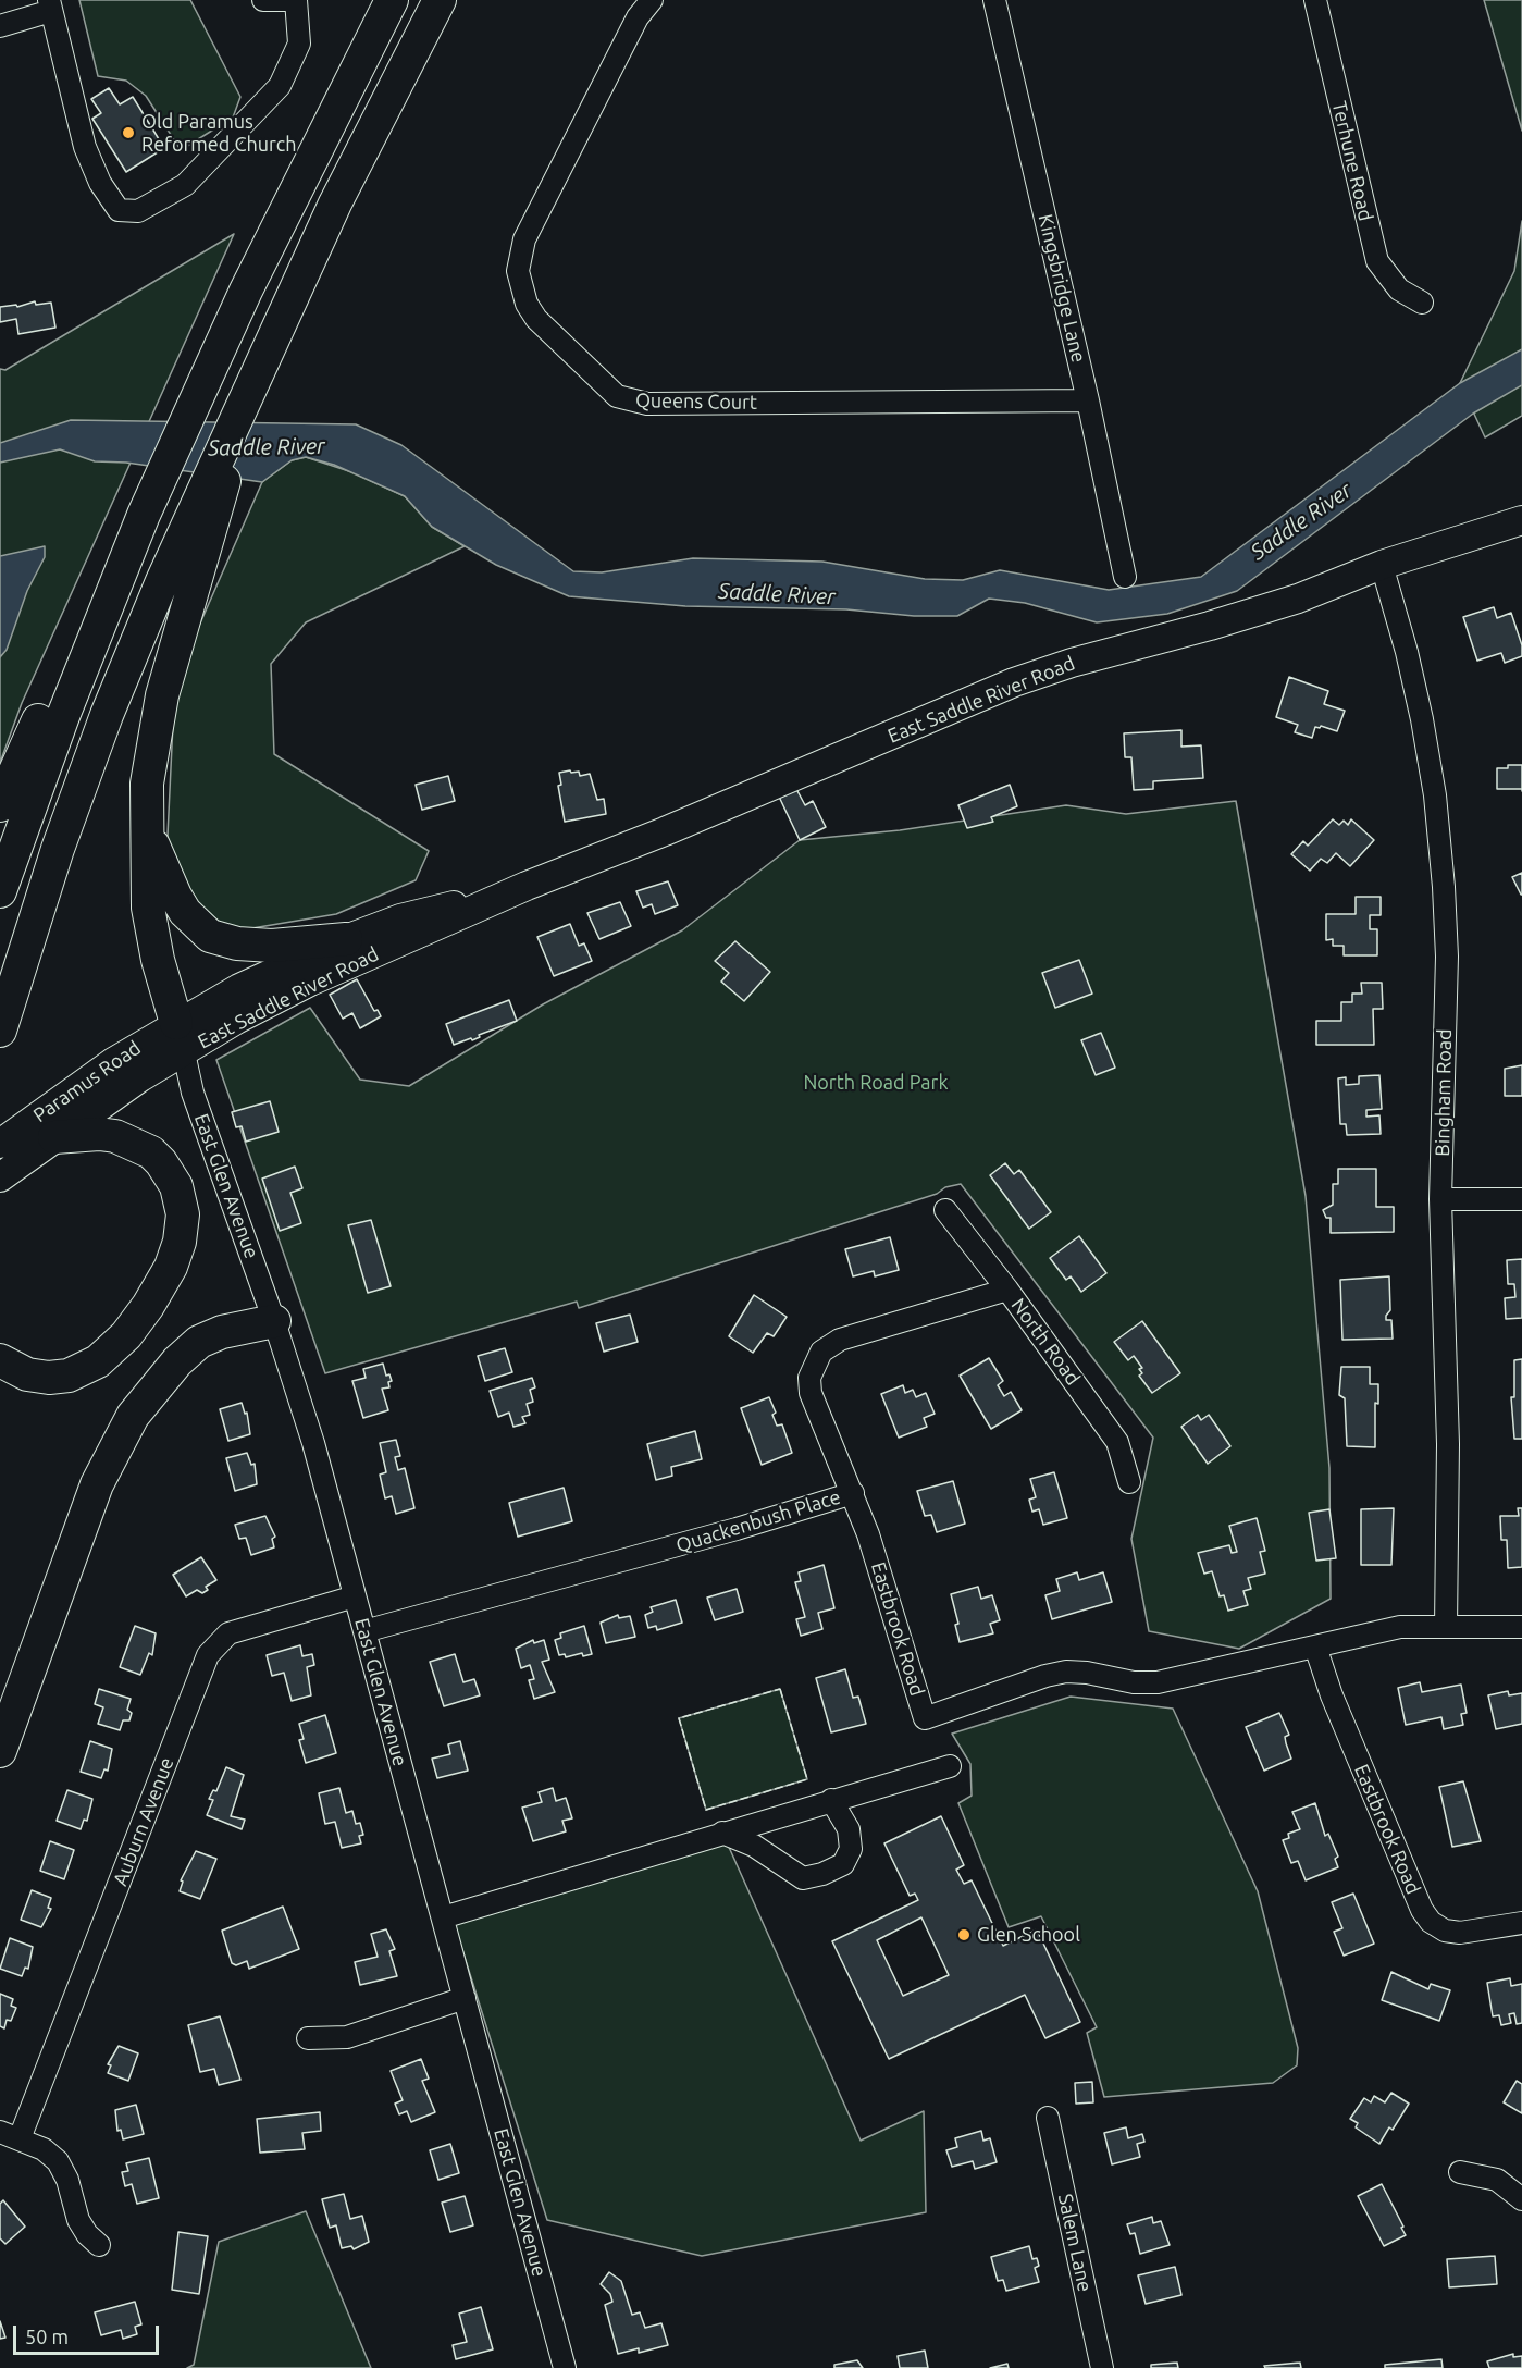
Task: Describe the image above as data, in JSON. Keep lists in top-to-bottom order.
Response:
{
  "streets": {
    "main road": ["East Saddle River Road", "Paramus Road"],
    "street": [
      "Terhune Road",
      "Kingsbridge Lane",
      "Queens Court",
      "Bingham Road",
      "East Glen Avenue",
      "North Road",
      "Quackenbush Place",
      "Eastbrook Road",
      "Auburn Avenue",
      "Salem Lane"
    ]
  },
  "crossings": [
    ["Kingsbridge Lane", "Queens Court"],
    ["East Saddle River Road", "Paramus Road"],
    ["East Saddle River Road", "Bingham Road"],
    ["East Saddle River Road", "East Glen Avenue"],
    ["Paramus Road", "East Glen Avenue"],
    ["Bingham Road", "Eastbrook Road"],
    ["East Glen Avenue", "Quackenbush Place"],
    ["East Glen Avenue", "Auburn Avenue"],
    ["North Road", "Quackenbush Place"],
    ["Quackenbush Place", "Eastbrook Road"]
  ],
  "water": ["Saddle River"],
  "parks": ["North Road Park"],
  "places": ["Old Paramus Reformed Church", "Glen School"],
  "scale_bar": "50 m"
}
